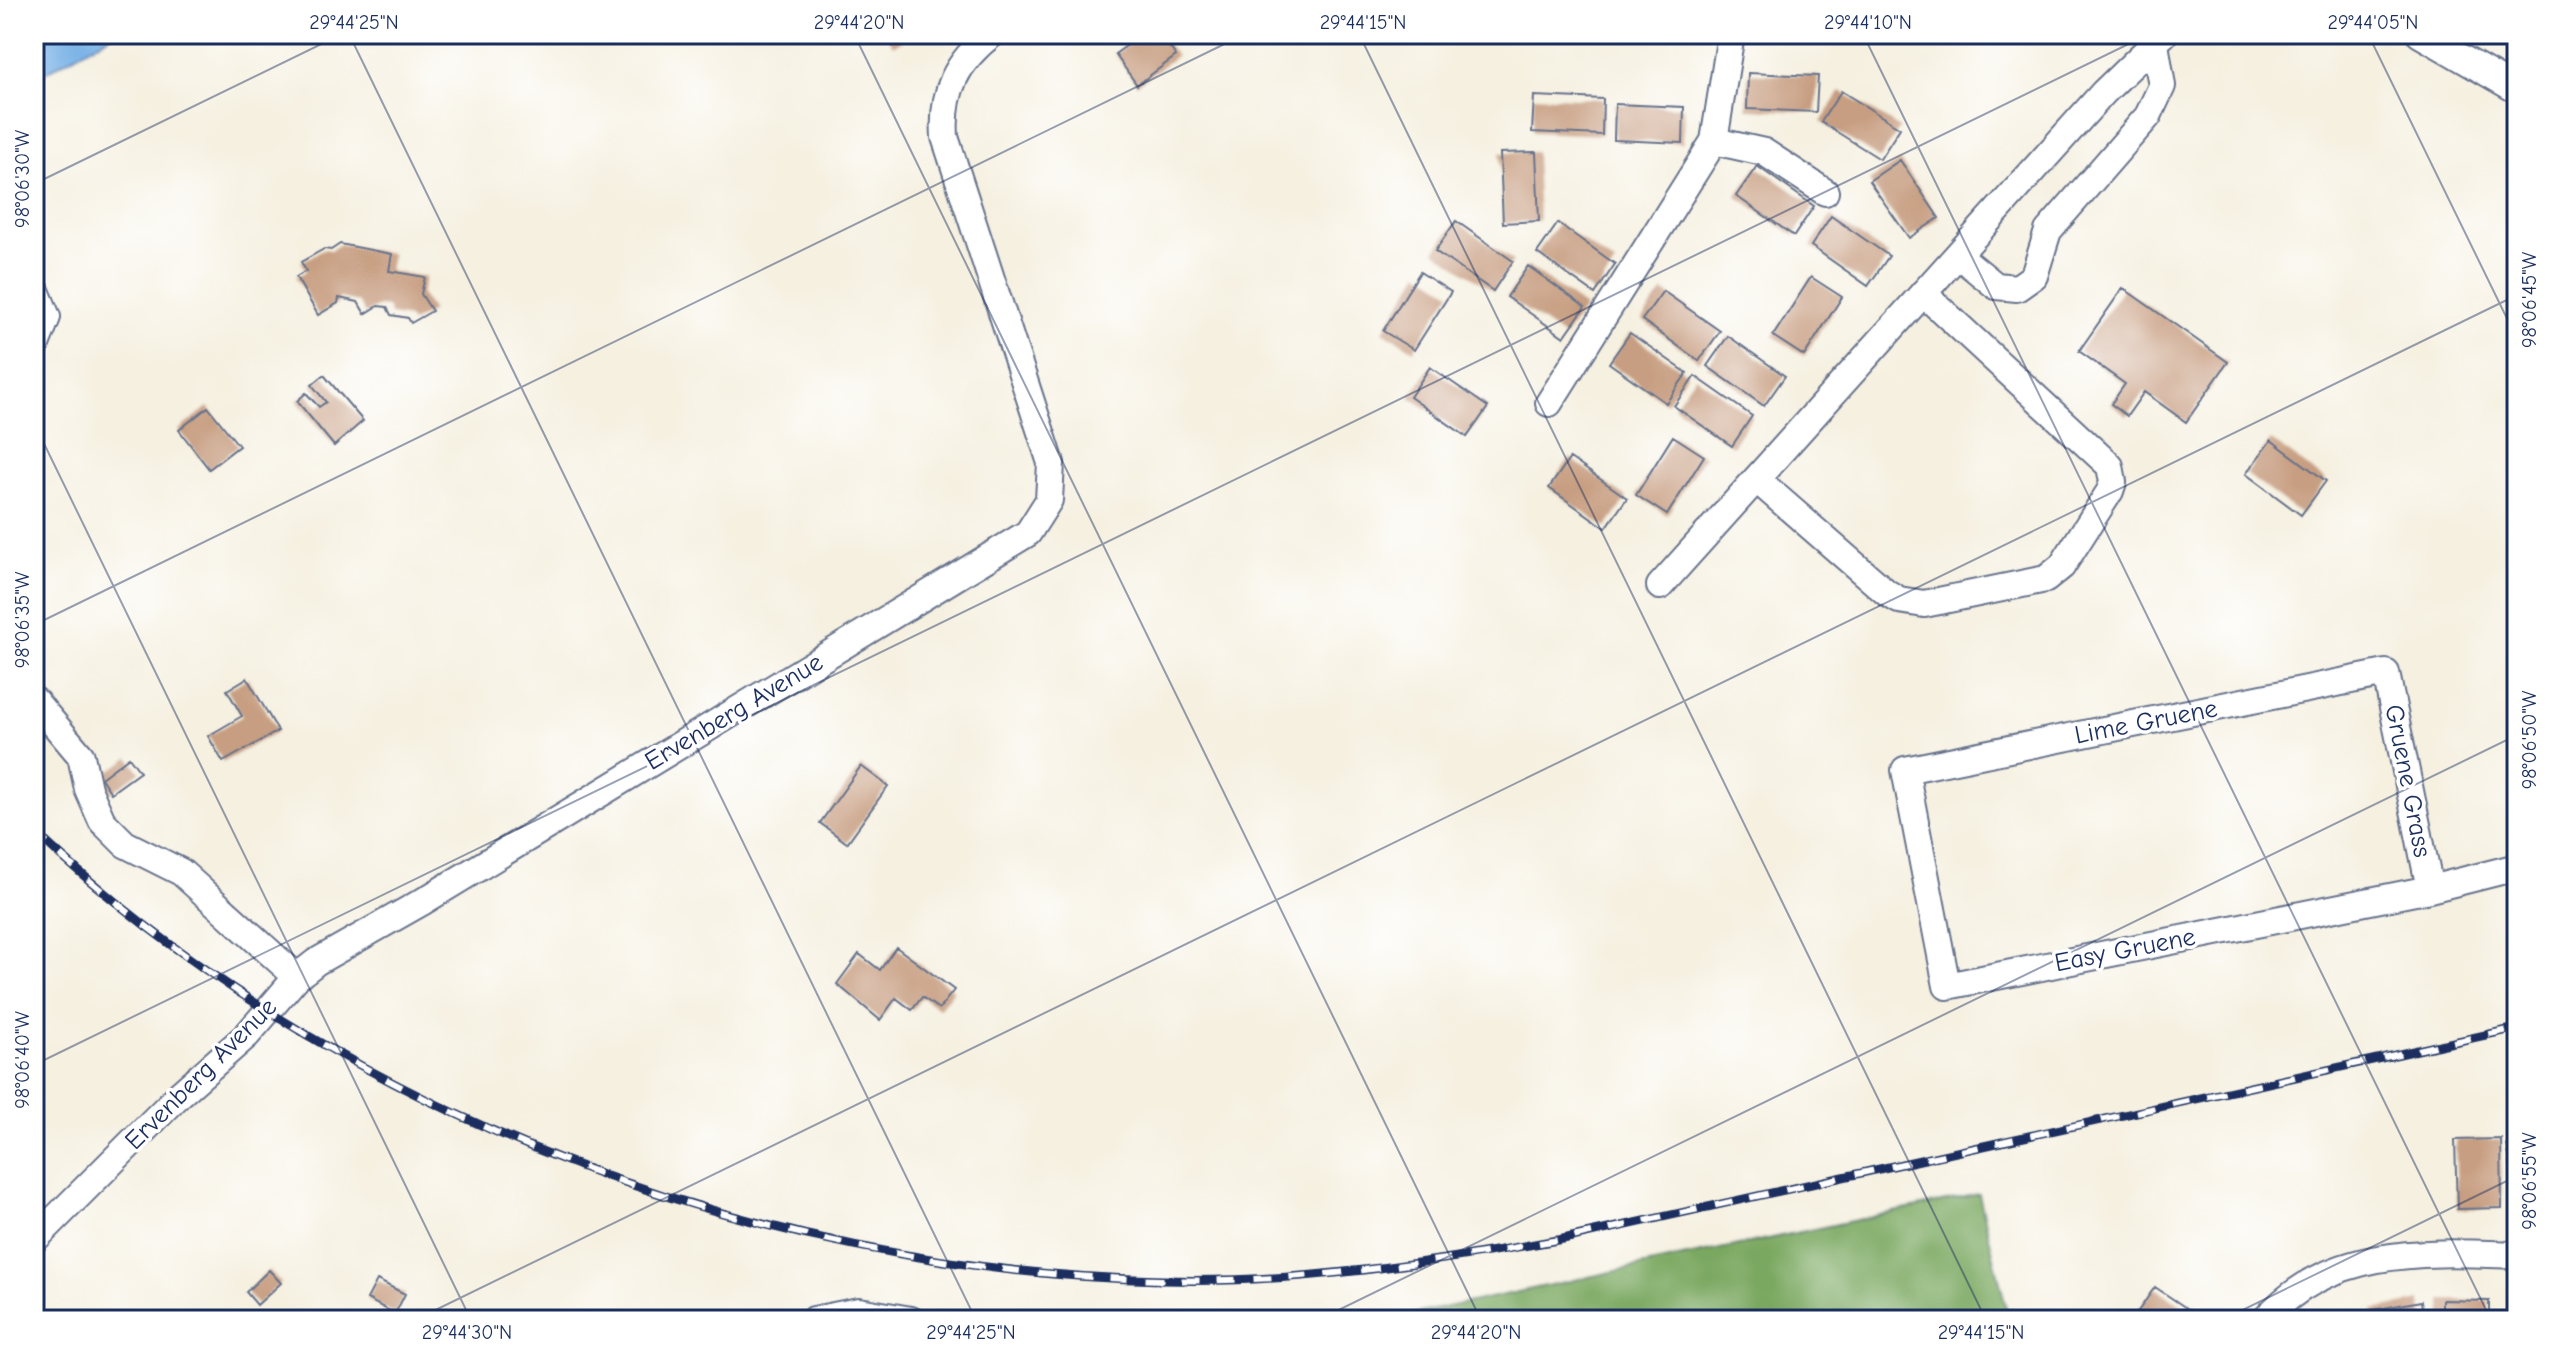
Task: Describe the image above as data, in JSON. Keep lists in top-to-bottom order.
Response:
{
  "streets": {
    "street": [
      "Ervenberg Avenue",
      "Lime Gruene",
      "Gruene Grass",
      "Easy Gruene"
    ]
  },
  "crossings": [
    ["Lime Gruene", "Gruene Grass"],
    ["Lime Gruene", "Easy Gruene"],
    ["Gruene Grass", "Easy Gruene"]
  ],
  "coordinates": [
    "29°44'25\"N",
    "29°44'20\"N",
    "29°44'15\"N",
    "29°44'10\"N",
    "29°44'05\"N",
    "98°06'30\"W",
    "98°06'45\"W",
    "98°06'35\"W",
    "98°06'50\"W",
    "98°06'40\"W",
    "98°06'55\"W",
    "29°44'30\"N"
  ]
}
